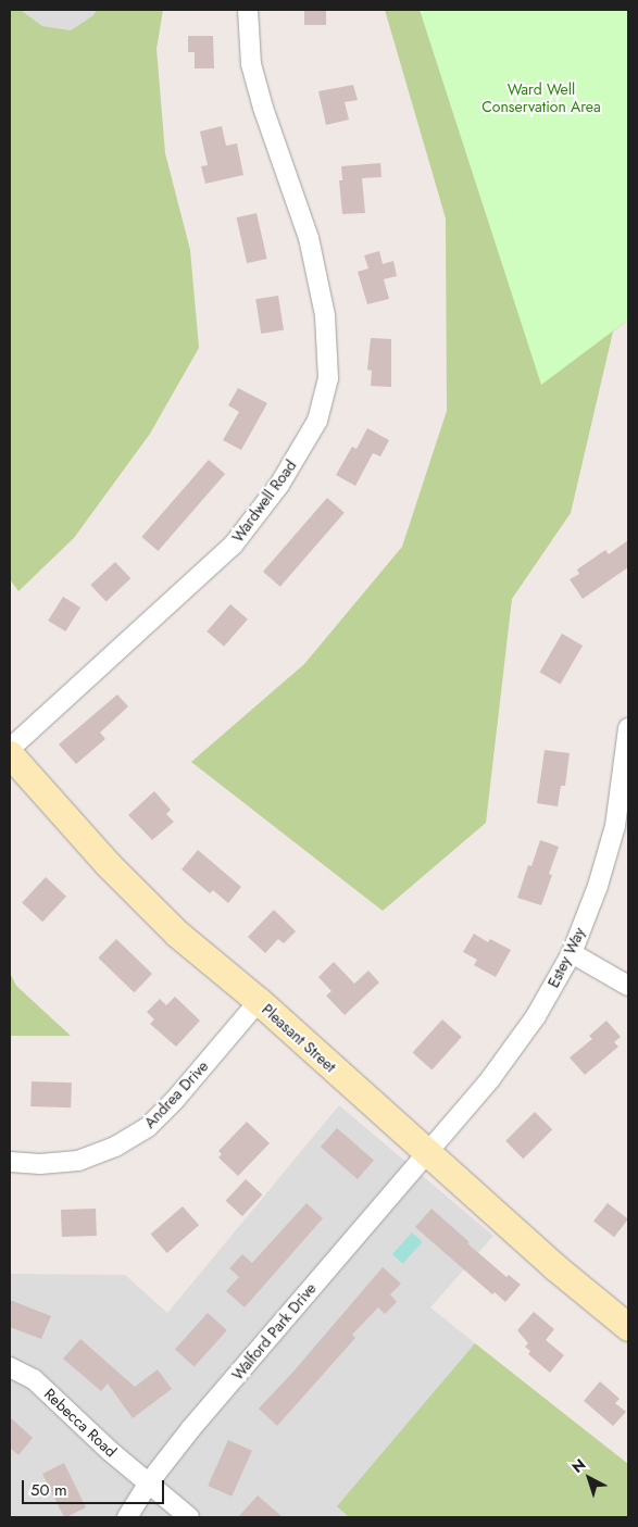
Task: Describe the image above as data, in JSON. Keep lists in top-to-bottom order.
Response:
{
  "streets": {
    "main road": ["Pleasant Street"],
    "street": [
      "Wardwell Road",
      "Estey Way",
      "Andrea Drive",
      "Walford Park Drive",
      "Rebecca Road"
    ]
  },
  "crossings": [
    ["Estey Way", "Pleasant Street"],
    ["Estey Way", "Walford Park Drive"],
    ["Pleasant Street", "Andrea Drive"],
    ["Pleasant Street", "Walford Park Drive"],
    ["Walford Park Drive", "Rebecca Road"]
  ],
  "parks": ["Ward Well Conservation Area"],
  "scale_bar": "50 m",
  "north": "top left"
}
